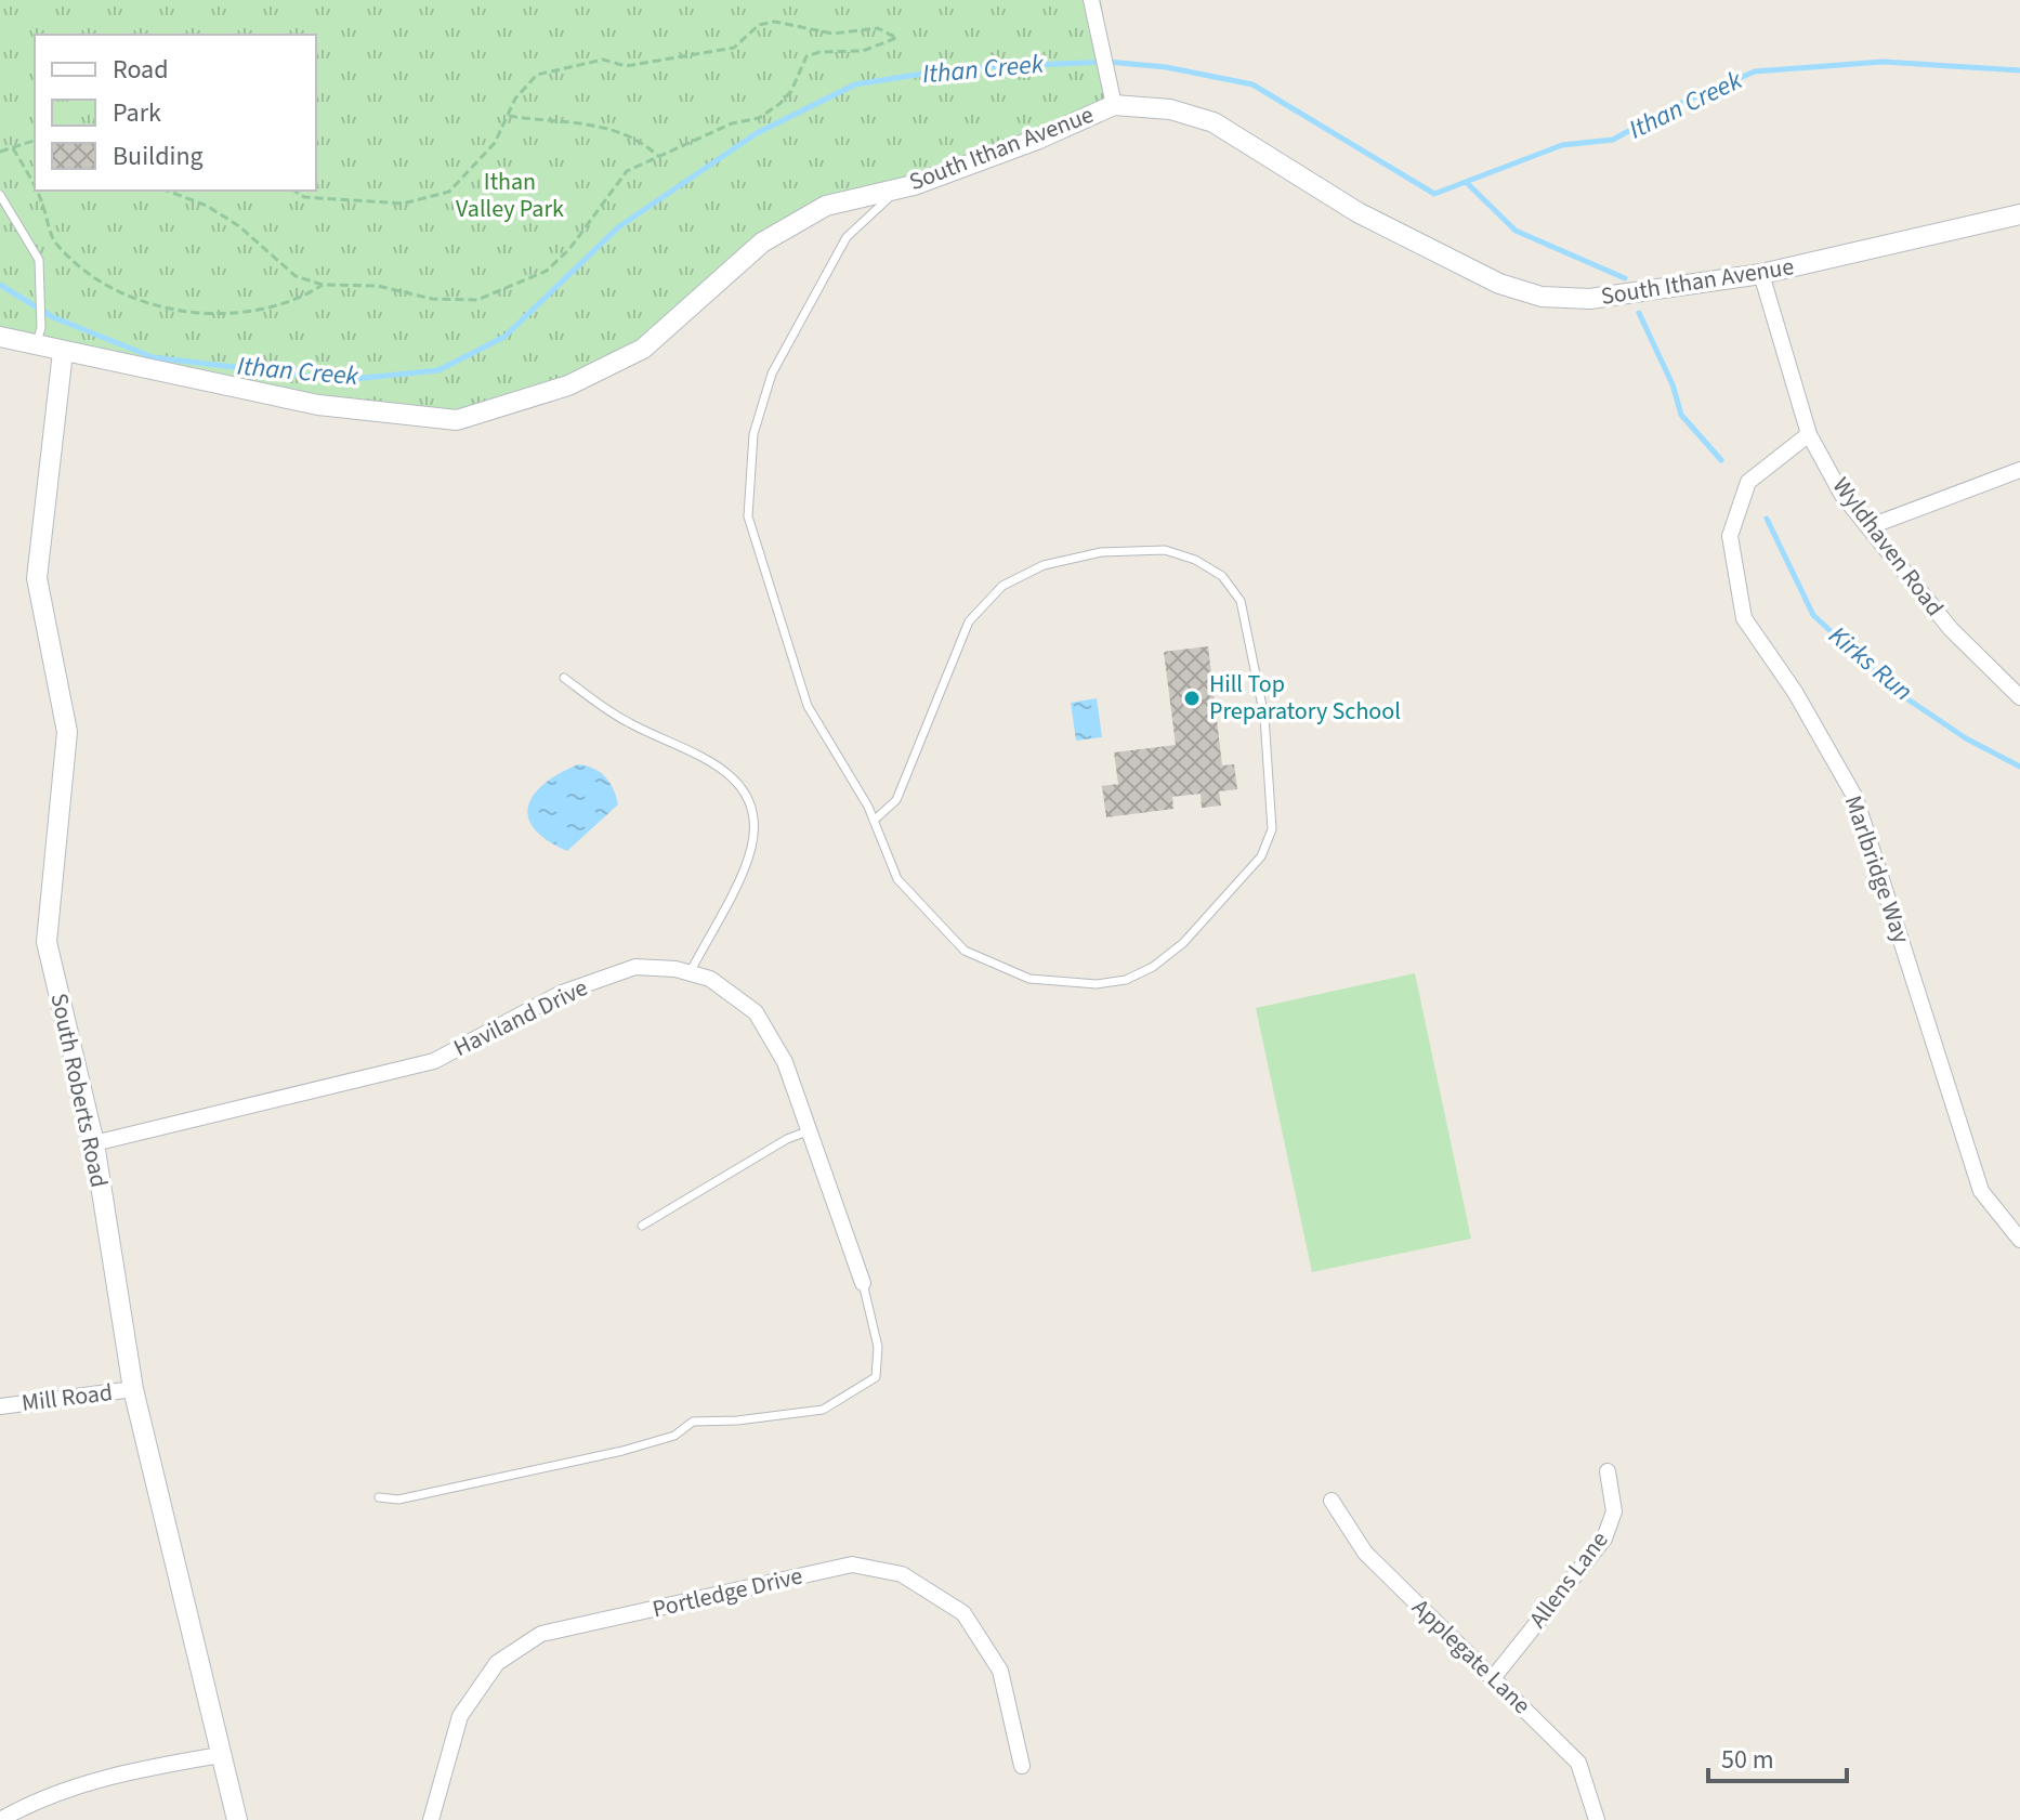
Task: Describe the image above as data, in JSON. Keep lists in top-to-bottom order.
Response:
{
  "streets": {
    "street": [
      "South Ithan Avenue",
      "Wyldhaven Road",
      "Marlbridge Way",
      "Haviland Drive",
      "South Roberts Road",
      "Mill Road",
      "Allens Lane",
      "Portledge Drive",
      "Applegate Lane"
    ]
  },
  "crossings": [
    ["South Ithan Avenue", "Wyldhaven Road"],
    ["South Ithan Avenue", "South Roberts Road"],
    ["Wyldhaven Road", "Marlbridge Way"],
    ["Haviland Drive", "South Roberts Road"],
    ["South Roberts Road", "Mill Road"],
    ["Allens Lane", "Applegate Lane"]
  ],
  "water": ["Ithan Creek", "Kirks Run"],
  "parks": ["Ithan Valley Park"],
  "places": ["Hill Top Preparatory School"],
  "legend": ["Road", "Park", "Building"],
  "scale_bar": "50 m"
}
